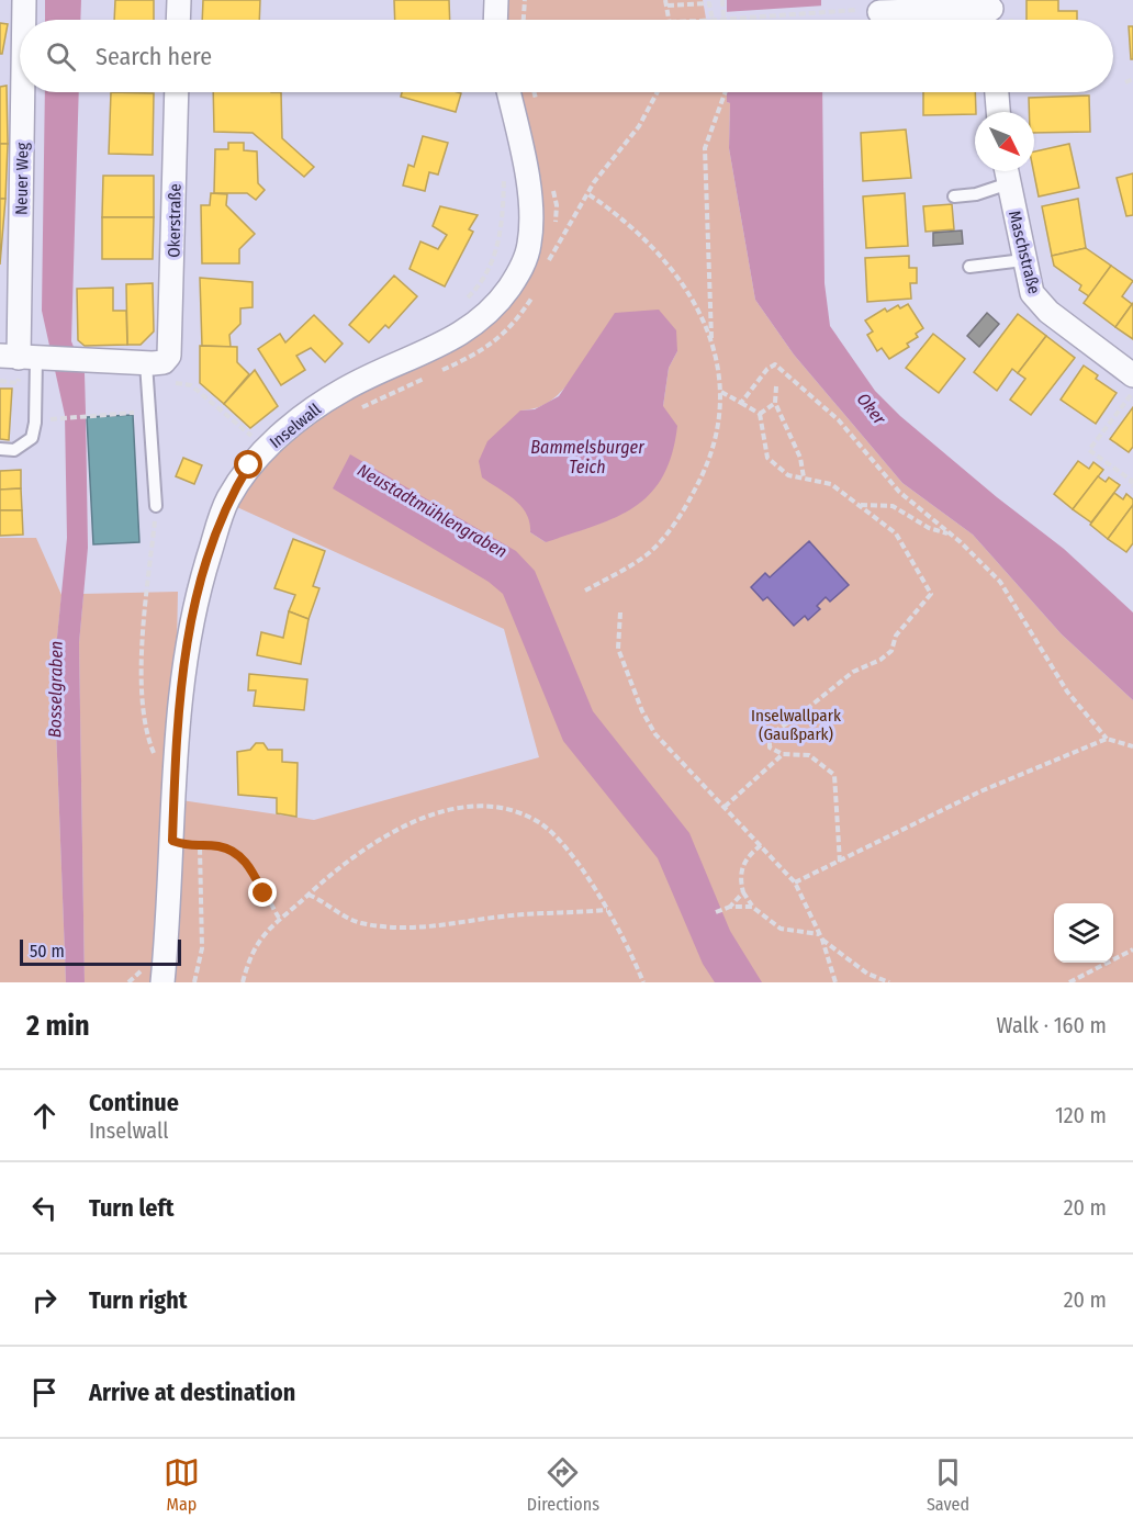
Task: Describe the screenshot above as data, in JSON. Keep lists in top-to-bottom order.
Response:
{
  "streets": {
    "street": [
      "Neuer Weg",
      "Okerstraße",
      "Maschstraße",
      "Inselwall"
    ]
  },
  "water": [
    "Oker",
    "Bammelsburger Teich",
    "Neustadtmühlengraben",
    "Bosselgraben"
  ],
  "parks": ["Inselwallpark (Gaußpark)"],
  "scale_bar": "50 m",
  "north": "bottom right",
  "page": {
    "search": "Search here",
    "scale": "50 m",
    "heading": ["2 min", "Walk · 160 m"],
    "list": [
      ["Continue", "Inselwall", "120 m"],
      ["Turn left", "20 m"],
      ["Turn right", "20 m"],
      "Arrive at destination"
    ],
    "nav": ["Map", "Directions", "Saved"]
  }
}
